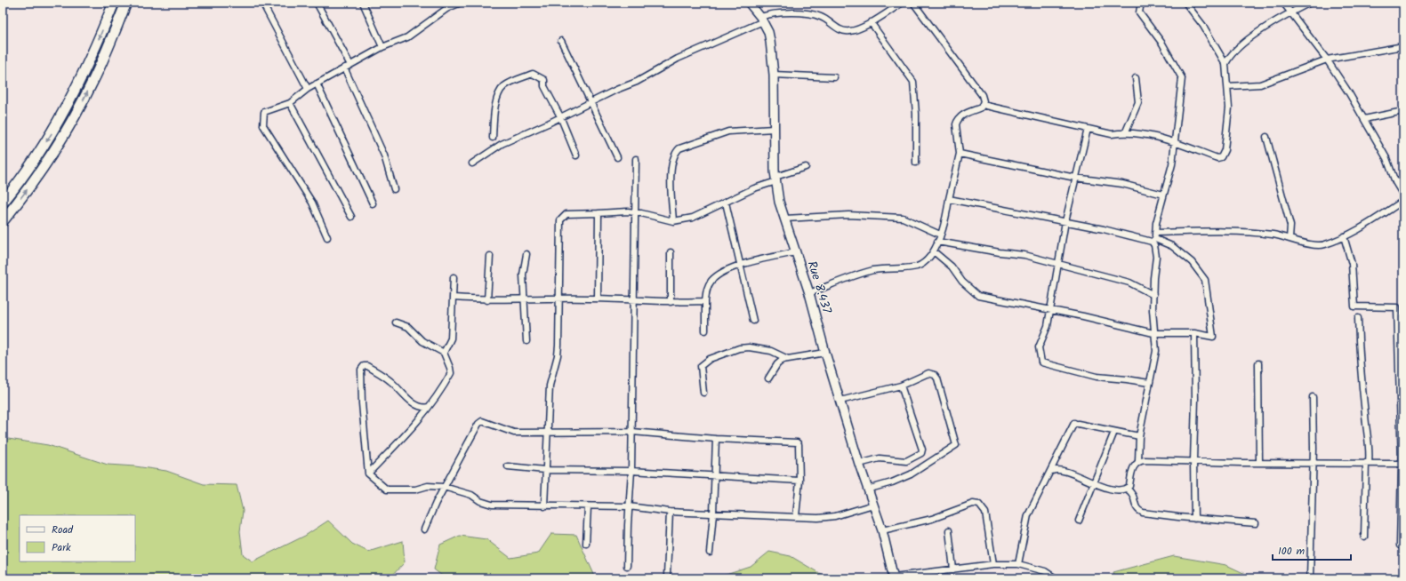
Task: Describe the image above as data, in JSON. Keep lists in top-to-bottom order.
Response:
{
  "streets": {
    "main road": ["Rue 8.437"]
  },
  "legend": ["Road", "Park"],
  "scale_bar": "100 m"
}
